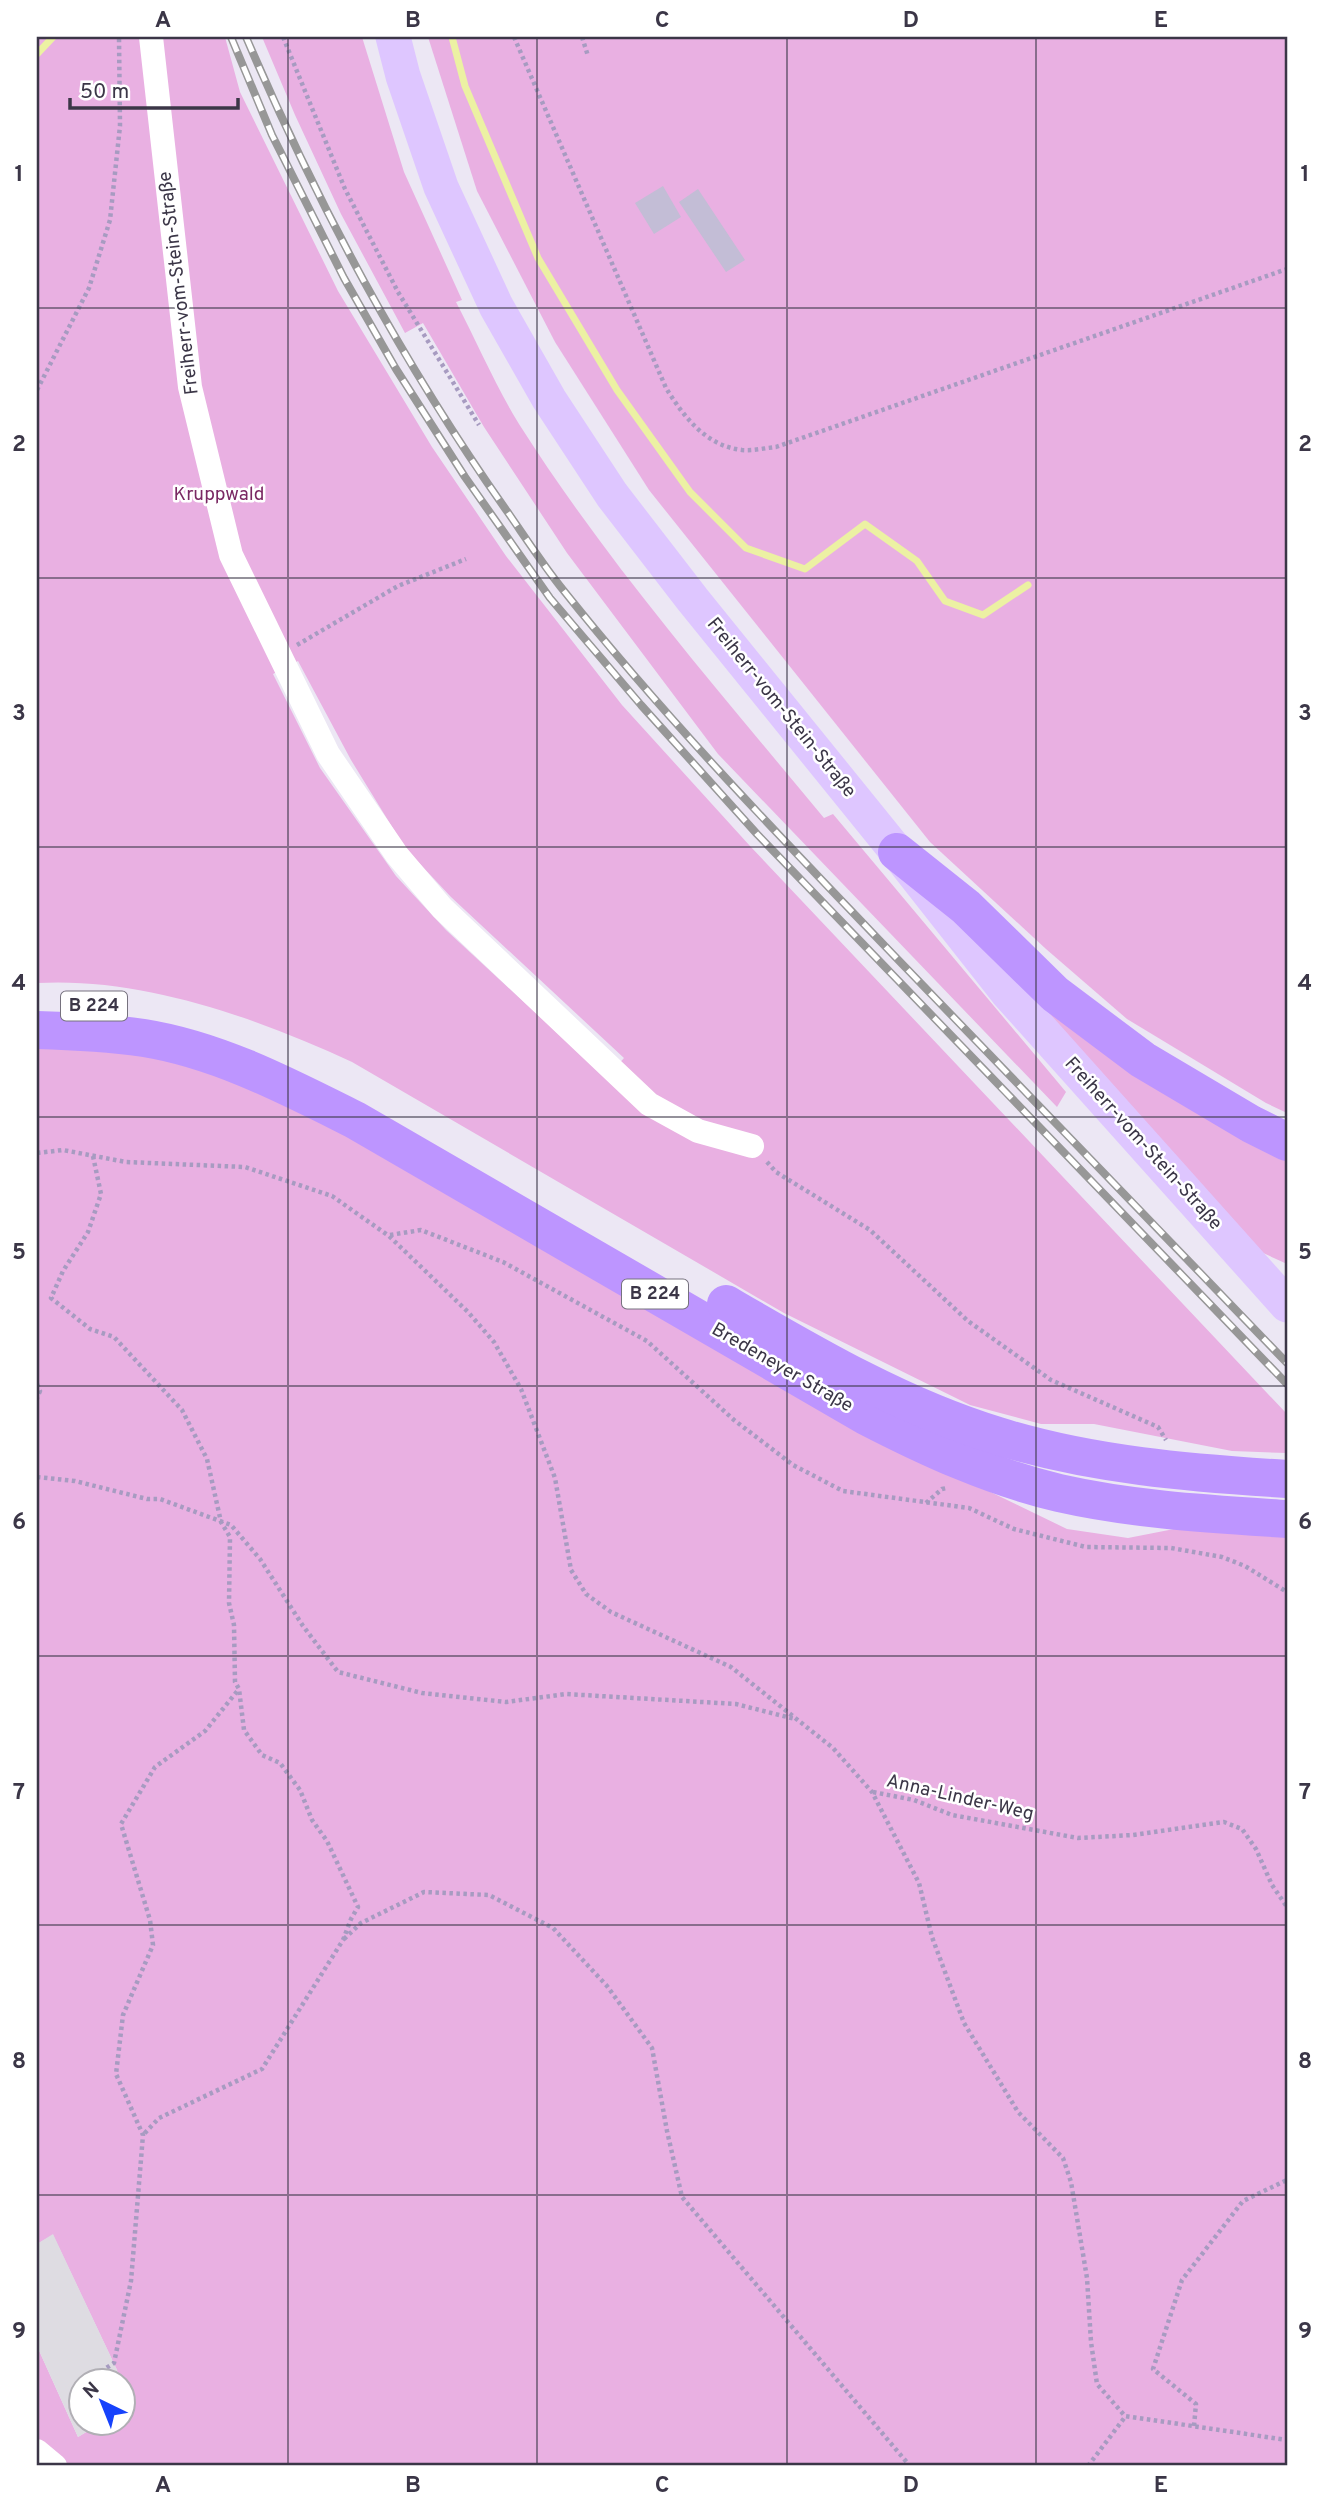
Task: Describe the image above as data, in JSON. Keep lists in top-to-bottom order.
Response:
{
  "streets": {
    "main road": ["Freiherr-vom-Stein-Straße", "B 224", "Bredeneyer Straße"],
    "path": ["Anna-Linder-Weg"]
  },
  "parks": ["Kruppwald"],
  "scale_bar": "50 m",
  "north": "top left",
  "grid": {
    "columns": [
      "A",
      "B",
      "C",
      "D",
      "E"
    ],
    "rows": [
      "1",
      "2",
      "3",
      "4",
      "5",
      "6",
      "7",
      "8",
      "9"
    ]
  }
}
